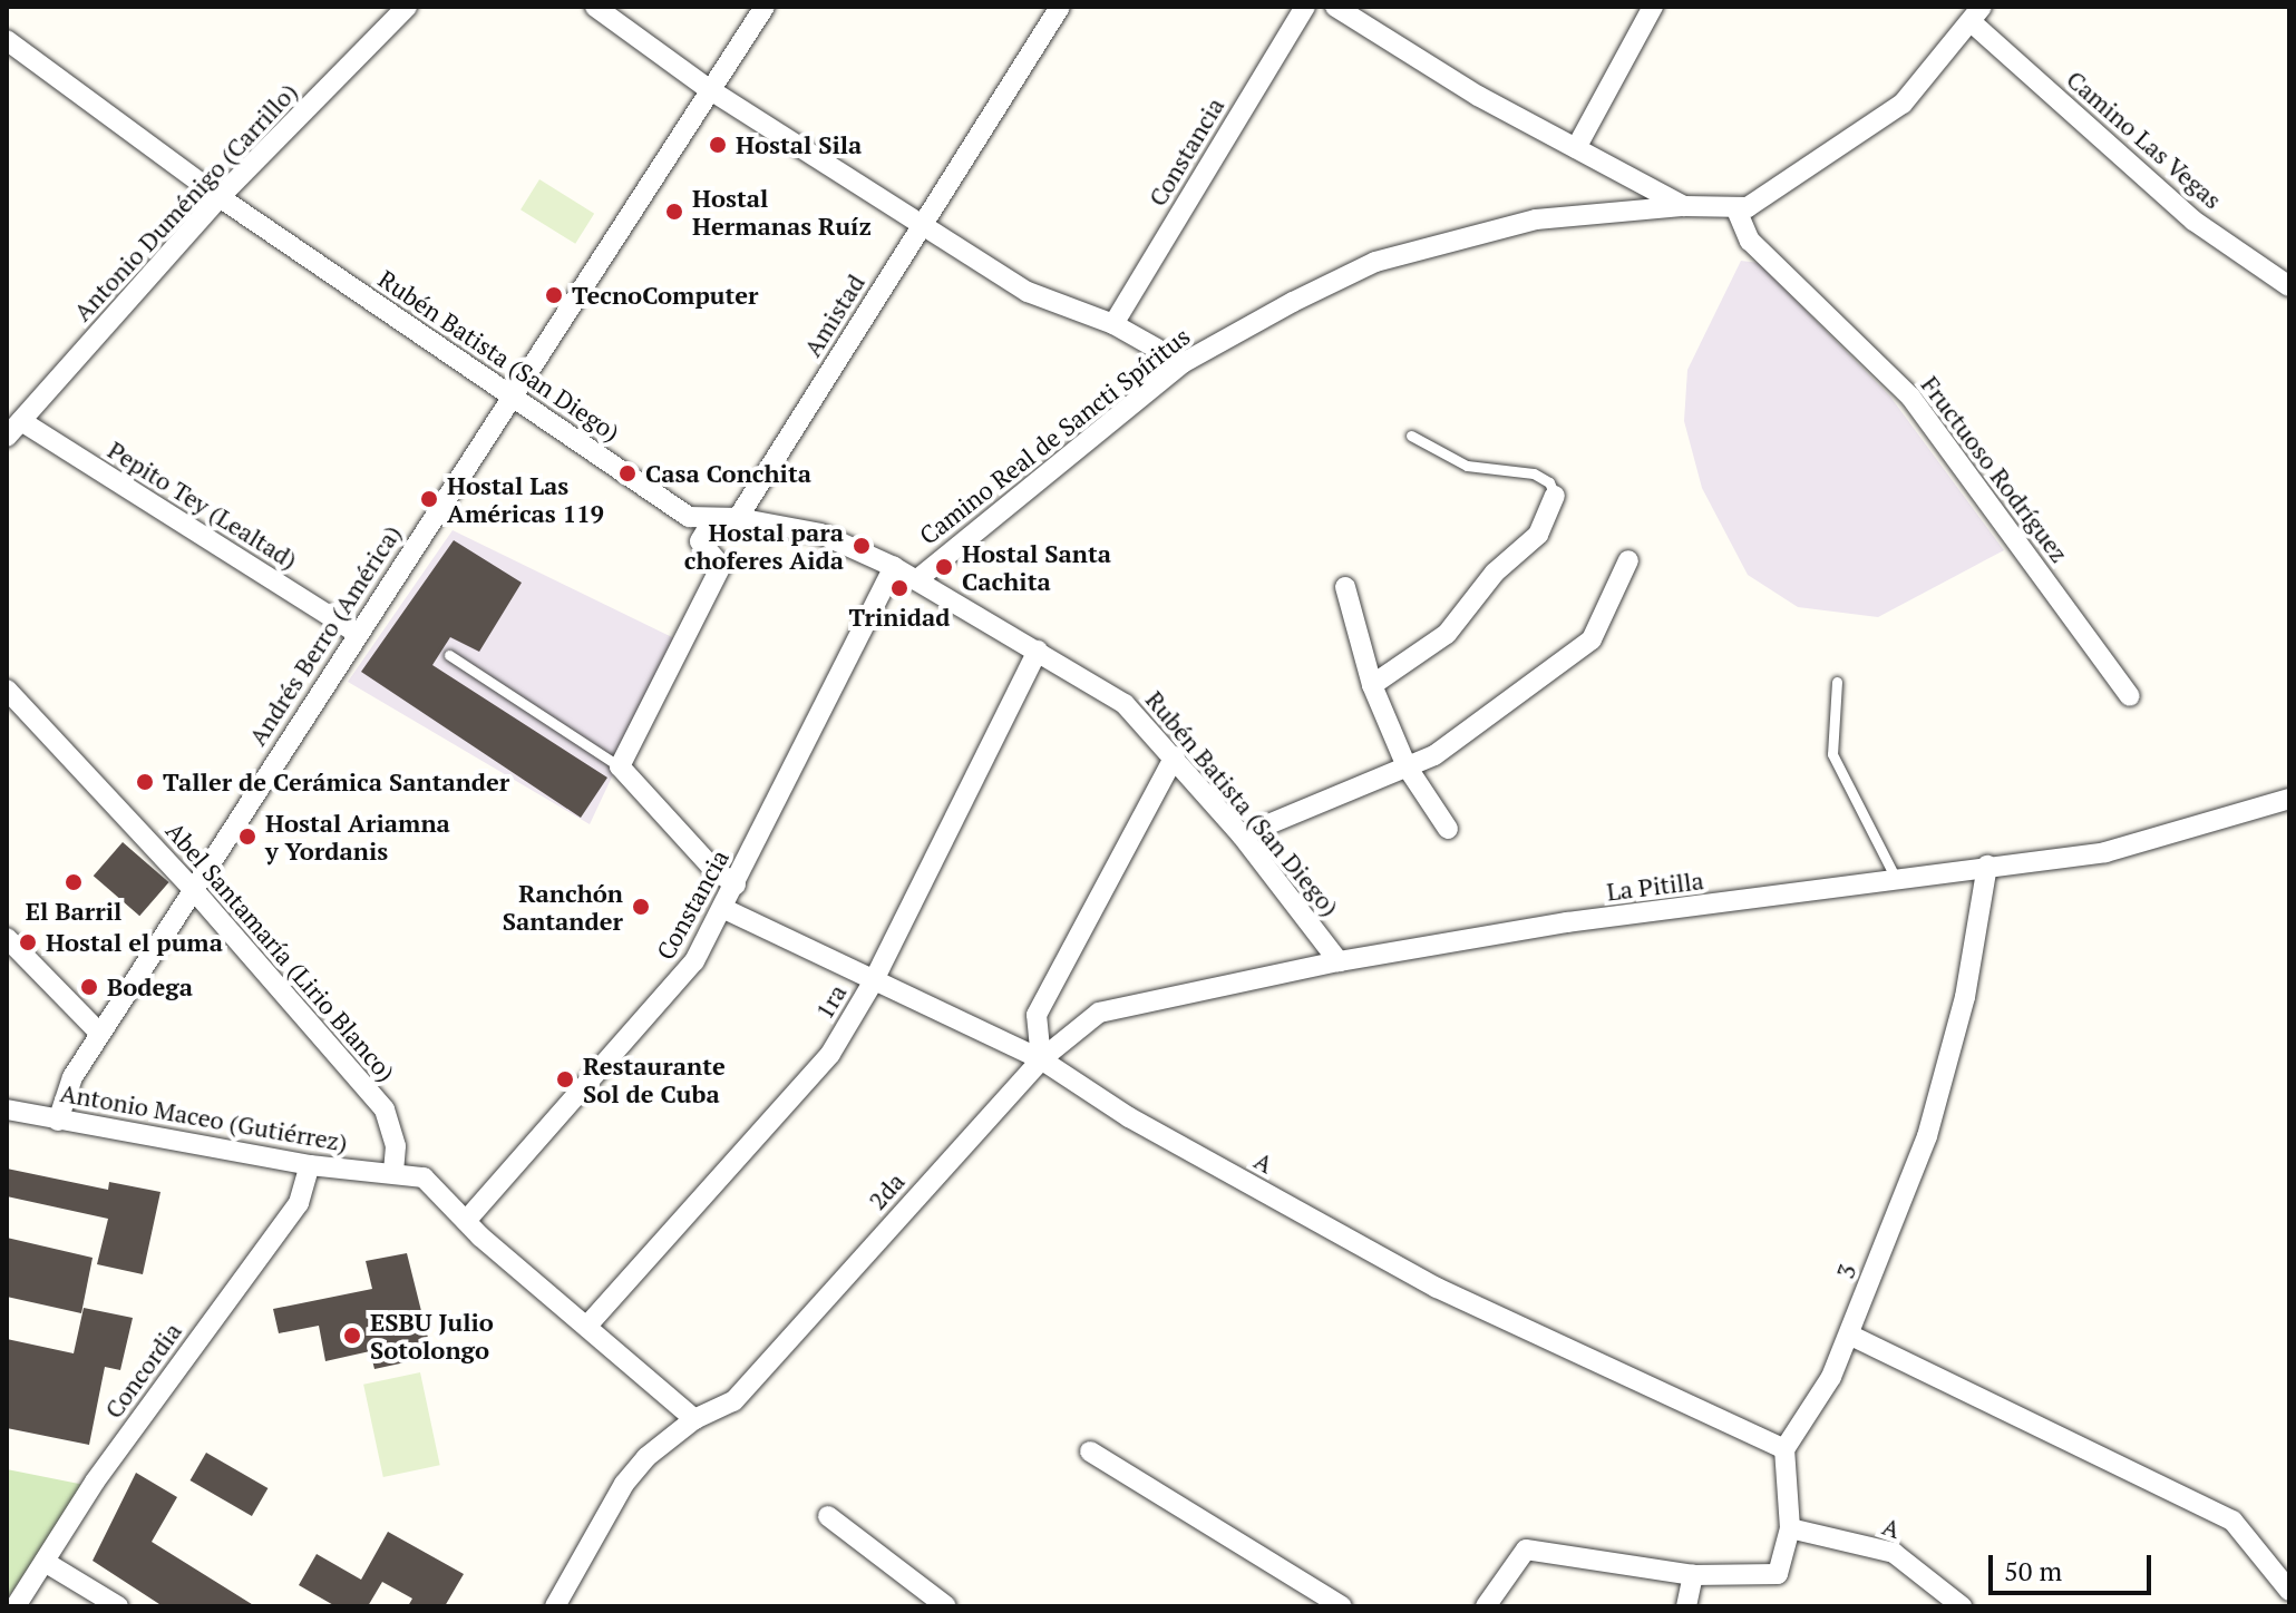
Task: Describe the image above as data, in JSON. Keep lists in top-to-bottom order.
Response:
{
  "streets": {
    "street": [
      "Camino Las Vegas",
      "Constancia",
      "Antonio Duménigo (Carrillo)",
      "Amistad",
      "Rubén Batista (San Diego)",
      "Camino Real de Sancti Spíritus",
      "Fructuoso Rodríguez",
      "Pepito Tey (Lealtad)",
      "Andrés Berro (América)",
      "La Pitilla",
      "Abel Santamaría (Lirio Blanco)",
      "1ra",
      "Antonio Maceo (Gutiérrez)",
      "A",
      "2da",
      "3",
      "Concordia"
    ]
  },
  "crossings": [
    ["Camino Las Vegas", "Camino Real de Sancti Spíritus"],
    ["Constancia", "Rubén Batista (San Diego)"],
    ["Constancia", "A"],
    ["Antonio Duménigo (Carrillo)", "Rubén Batista (San Diego)"],
    ["Antonio Duménigo (Carrillo)", "Pepito Tey (Lealtad)"],
    ["Amistad", "Rubén Batista (San Diego)"],
    ["Rubén Batista (San Diego)", "Camino Real de Sancti Spíritus"],
    ["Rubén Batista (San Diego)", "Andrés Berro (América)"],
    ["Rubén Batista (San Diego)", "La Pitilla"],
    ["Rubén Batista (San Diego)", "1ra"],
    ["Camino Real de Sancti Spíritus", "Fructuoso Rodríguez"],
    ["Pepito Tey (Lealtad)", "Andrés Berro (América)"],
    ["Andrés Berro (América)", "Abel Santamaría (Lirio Blanco)"],
    ["Andrés Berro (América)", "Antonio Maceo (Gutiérrez)"],
    ["La Pitilla", "A"],
    ["La Pitilla", "2da"],
    ["La Pitilla", "3"],
    ["Abel Santamaría (Lirio Blanco)", "Antonio Maceo (Gutiérrez)"],
    ["1ra", "A"],
    ["Antonio Maceo (Gutiérrez)", "Concordia"],
    ["A", "2da"],
    ["A", "3"]
  ],
  "places": [
    "Hostal Sila",
    "Hostal Hermanas Ruíz",
    "TecnoComputer",
    "Casa Conchita",
    "Hostal Las Américas 119",
    "Hostal para choferes Aida",
    "Hostal Santa Cachita",
    "Trinidad",
    "Taller de Cerámica Santander",
    "Hostal Ariamna y Yordanis",
    "El Barril",
    "Ranchón Santander",
    "Hostal el puma",
    "Bodega",
    "Restaurante Sol de Cuba",
    "ESBU Julio Sotolongo"
  ],
  "scale_bar": "50 m"
}
